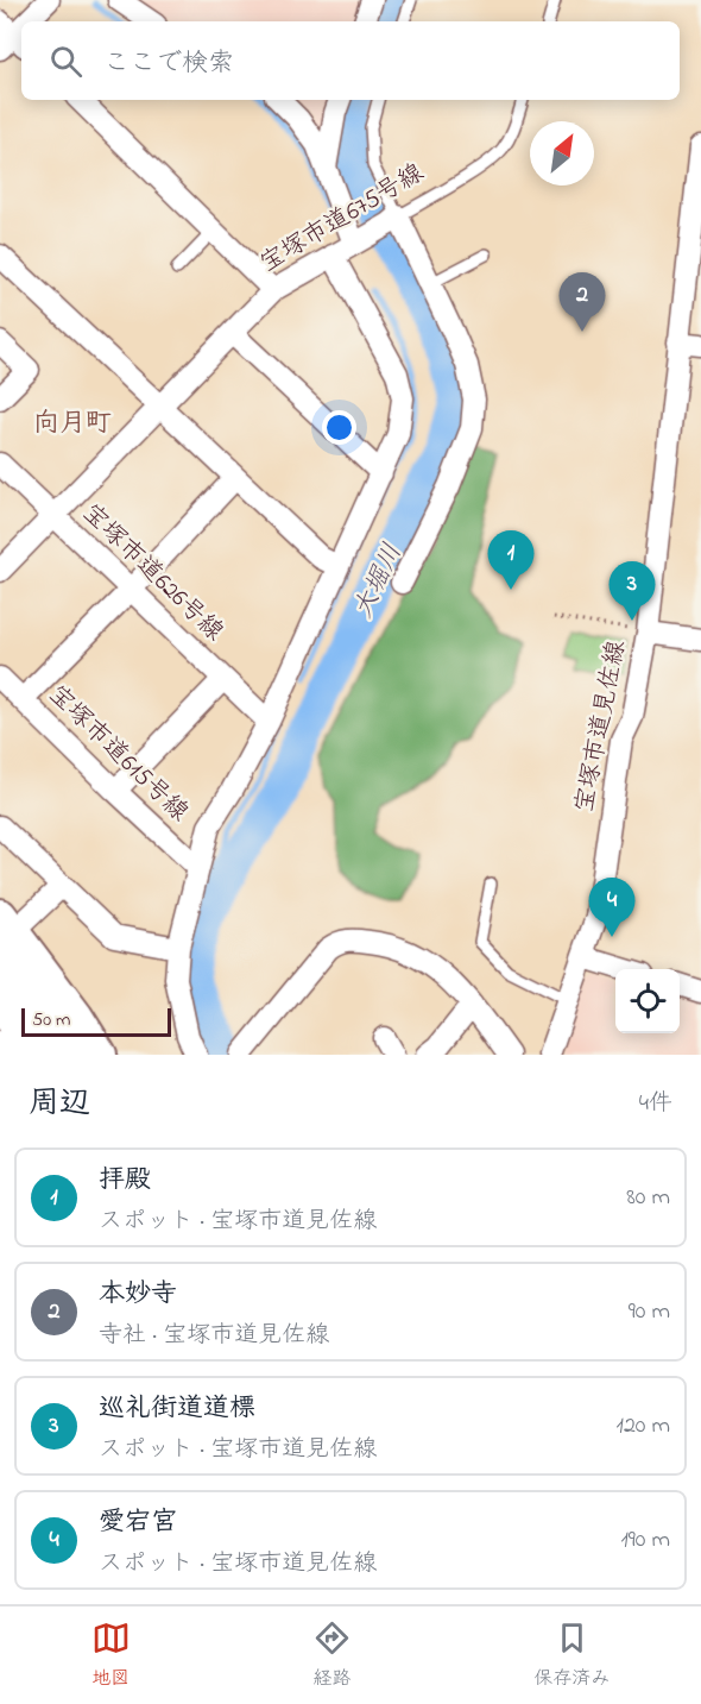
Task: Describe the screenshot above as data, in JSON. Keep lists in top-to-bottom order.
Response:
{
  "streets": {
    "street": [
      "宝塚市道675号線",
      "宝塚市道626号線",
      "宝塚市道見佐線",
      "宝塚市道615号線"
    ]
  },
  "crossings": [
    ["宝塚市道675号線", "宝塚市道626号線"]
  ],
  "districts": ["向月町"],
  "water": ["大堀川"],
  "scale_bar": "50 m",
  "north": "top right",
  "page": {
    "search": "ここで検索",
    "pins": [
      "2",
      "1",
      "3",
      "4"
    ],
    "scale": "50 m",
    "heading": ["周辺", "4件"],
    "list": [
      {
        "mark": "1",
        "name": "拝殿",
        "note": "スポット · 宝塚市道見佐線",
        "value": "80 m"
      },
      {
        "mark": "2",
        "name": "本妙寺",
        "note": "寺社 · 宝塚市道見佐線",
        "value": "90 m"
      },
      {
        "mark": "3",
        "name": "巡礼街道道標",
        "note": "スポット · 宝塚市道見佐線",
        "value": "120 m"
      },
      {
        "mark": "4",
        "name": "愛宕宮",
        "note": "スポット · 宝塚市道見佐線",
        "value": "190 m"
      }
    ],
    "nav": ["地図", "経路", "保存済み"]
  }
}
